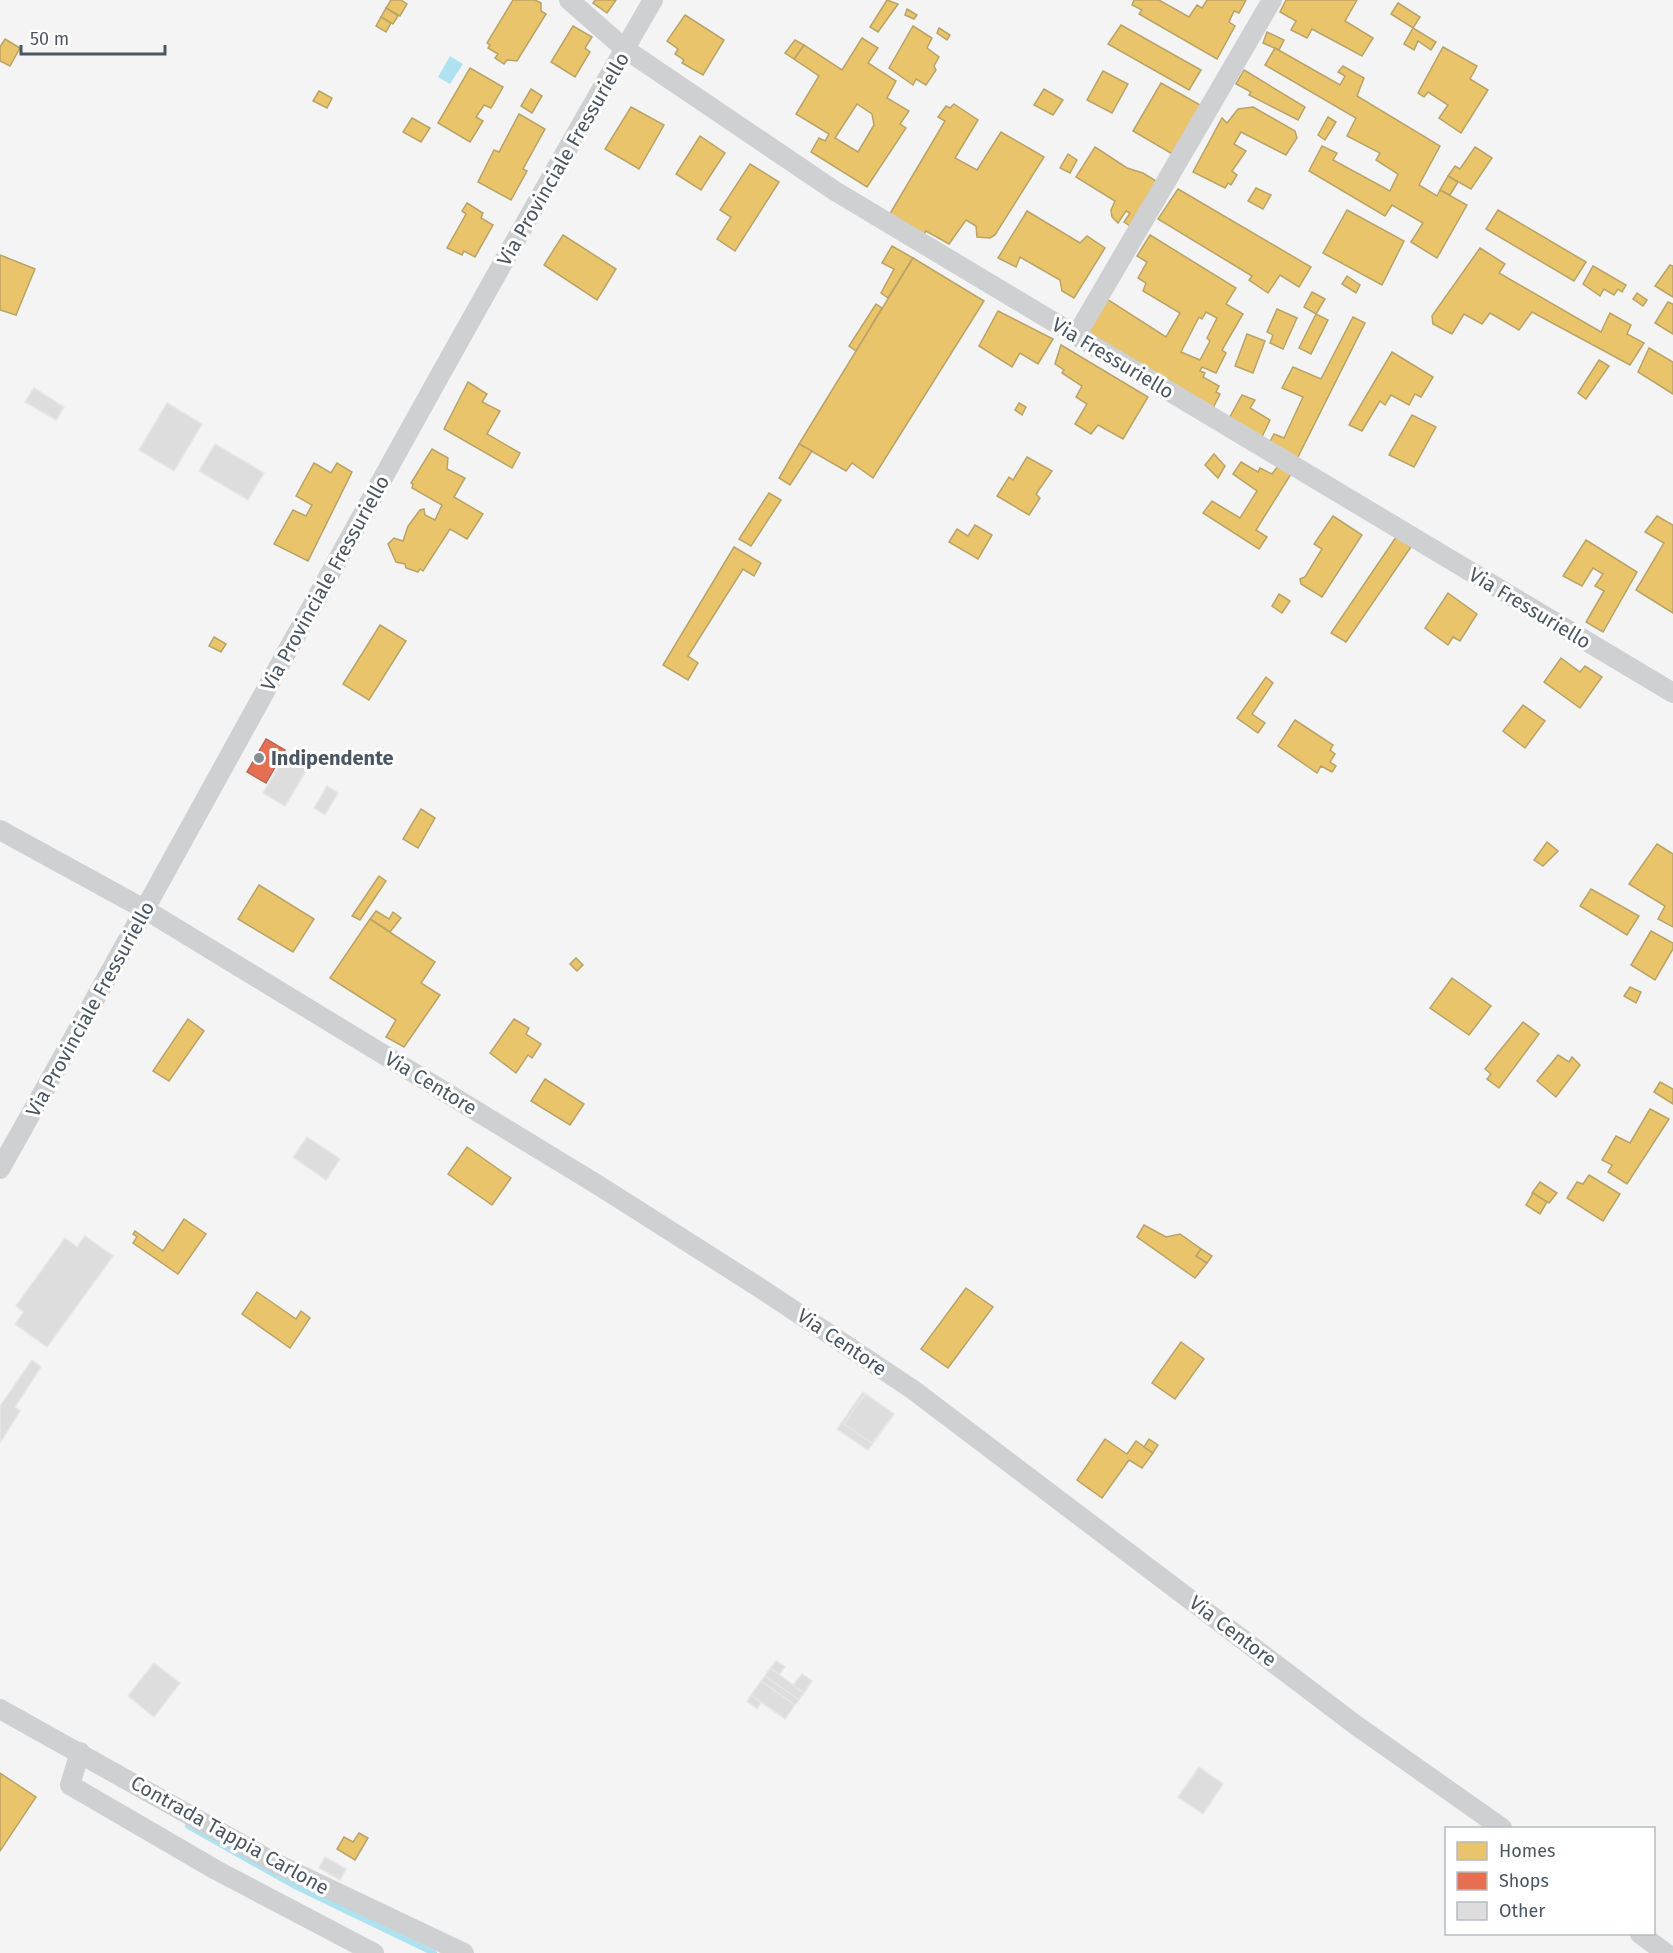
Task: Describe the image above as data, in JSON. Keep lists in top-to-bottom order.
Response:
{
  "streets": {
    "street": [
      "Via Provinciale Fressuriello",
      "Via Fressuriello",
      "Via Centore",
      "Contrada Tappia Carlone"
    ]
  },
  "crossings": [
    ["Via Provinciale Fressuriello", "Via Fressuriello"],
    ["Via Provinciale Fressuriello", "Via Centore"]
  ],
  "places": ["Indipendente"],
  "legend": ["Homes", "Shops", "Other"],
  "scale_bar": "50 m"
}
